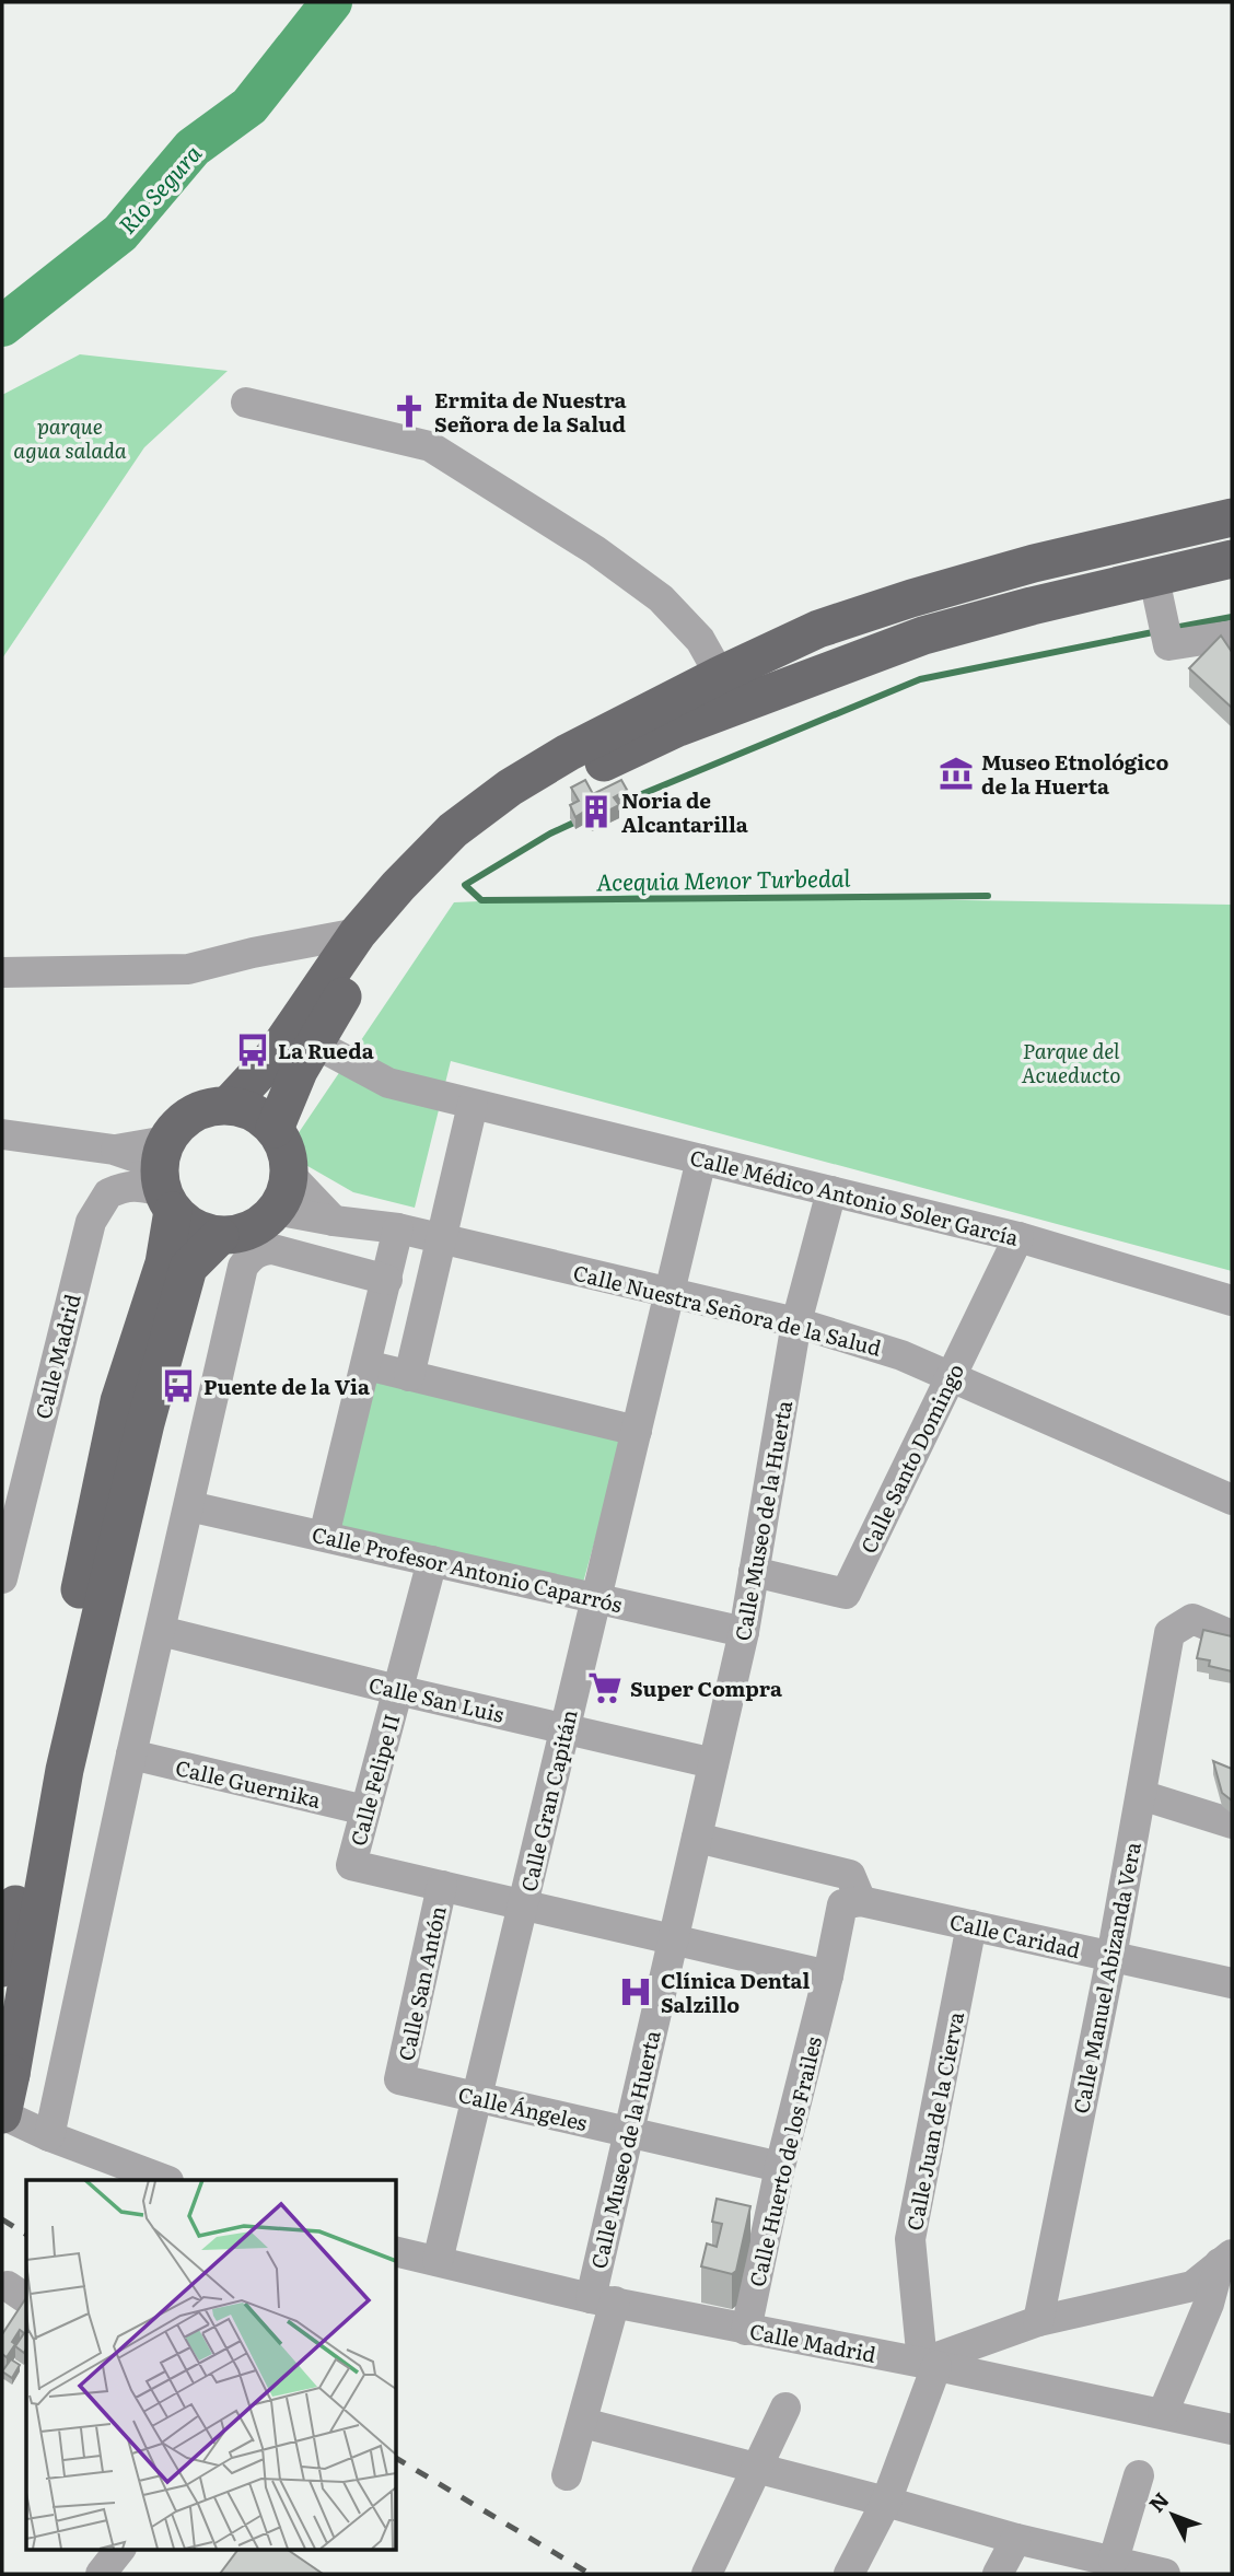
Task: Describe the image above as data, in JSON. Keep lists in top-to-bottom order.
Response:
{
  "streets": {
    "street": [
      "Calle Médico Antonio Soler García",
      "Calle Nuestra Señora de la Salud",
      "Calle Madrid",
      "Calle Santo Domingo",
      "Calle Museo de la Huerta",
      "Calle Profesor Antonio Caparrós",
      "Calle San Luis",
      "Calle Felipe II",
      "Calle Guernika",
      "Calle Gran Capitán",
      "Calle Caridad",
      "Calle Manuel Abizanda Vera",
      "Calle San Antón",
      "Calle Ángeles",
      "Calle Juan de la Cierva",
      "Calle Huerto de los Frailes"
    ]
  },
  "crossings": [
    ["Calle Médico Antonio Soler García", "Calle Santo Domingo"],
    ["Calle Médico Antonio Soler García", "Calle Museo de la Huerta"],
    ["Calle Médico Antonio Soler García", "Calle Gran Capitán"],
    ["Calle Nuestra Señora de la Salud", "Calle Madrid"],
    ["Calle Nuestra Señora de la Salud", "Calle Santo Domingo"],
    ["Calle Nuestra Señora de la Salud", "Calle Museo de la Huerta"],
    ["Calle Nuestra Señora de la Salud", "Calle Gran Capitán"],
    ["Calle Madrid", "Calle Museo de la Huerta"],
    ["Calle Madrid", "Calle Gran Capitán"],
    ["Calle Madrid", "Calle Juan de la Cierva"],
    ["Calle Madrid", "Calle Huerto de los Frailes"],
    ["Calle Santo Domingo", "Calle Museo de la Huerta"],
    ["Calle Museo de la Huerta", "Calle Profesor Antonio Caparrós"],
    ["Calle Museo de la Huerta", "Calle San Luis"],
    ["Calle Museo de la Huerta", "Calle Ángeles"],
    ["Calle Profesor Antonio Caparrós", "Calle Felipe II"],
    ["Calle Profesor Antonio Caparrós", "Calle Gran Capitán"],
    ["Calle San Luis", "Calle Felipe II"],
    ["Calle San Luis", "Calle Gran Capitán"],
    ["Calle Felipe II", "Calle Guernika"],
    ["Calle Felipe II", "Calle San Antón"],
    ["Calle Gran Capitán", "Calle Ángeles"],
    ["Calle Caridad", "Calle Manuel Abizanda Vera"],
    ["Calle Caridad", "Calle Juan de la Cierva"],
    ["Calle Caridad", "Calle Huerto de los Frailes"],
    ["Calle San Antón", "Calle Ángeles"],
    ["Calle Ángeles", "Calle Huerto de los Frailes"]
  ],
  "water": ["Río Segura", "Acequia Menor Turbedal"],
  "parks": ["parque agua salada", "Parque del Acueducto"],
  "places": {
    "church": ["Ermita de Nuestra Señora de la Salud"],
    "museum": ["Museo Etnológico de la Huerta"],
    "building": ["Noria de Alcantarilla"],
    "bus stop": ["La Rueda", "Puente de la Via"],
    "supermarket": ["Super Compra"],
    "hospital": ["Clínica Dental Salzillo"]
  },
  "north": "top left"
}
